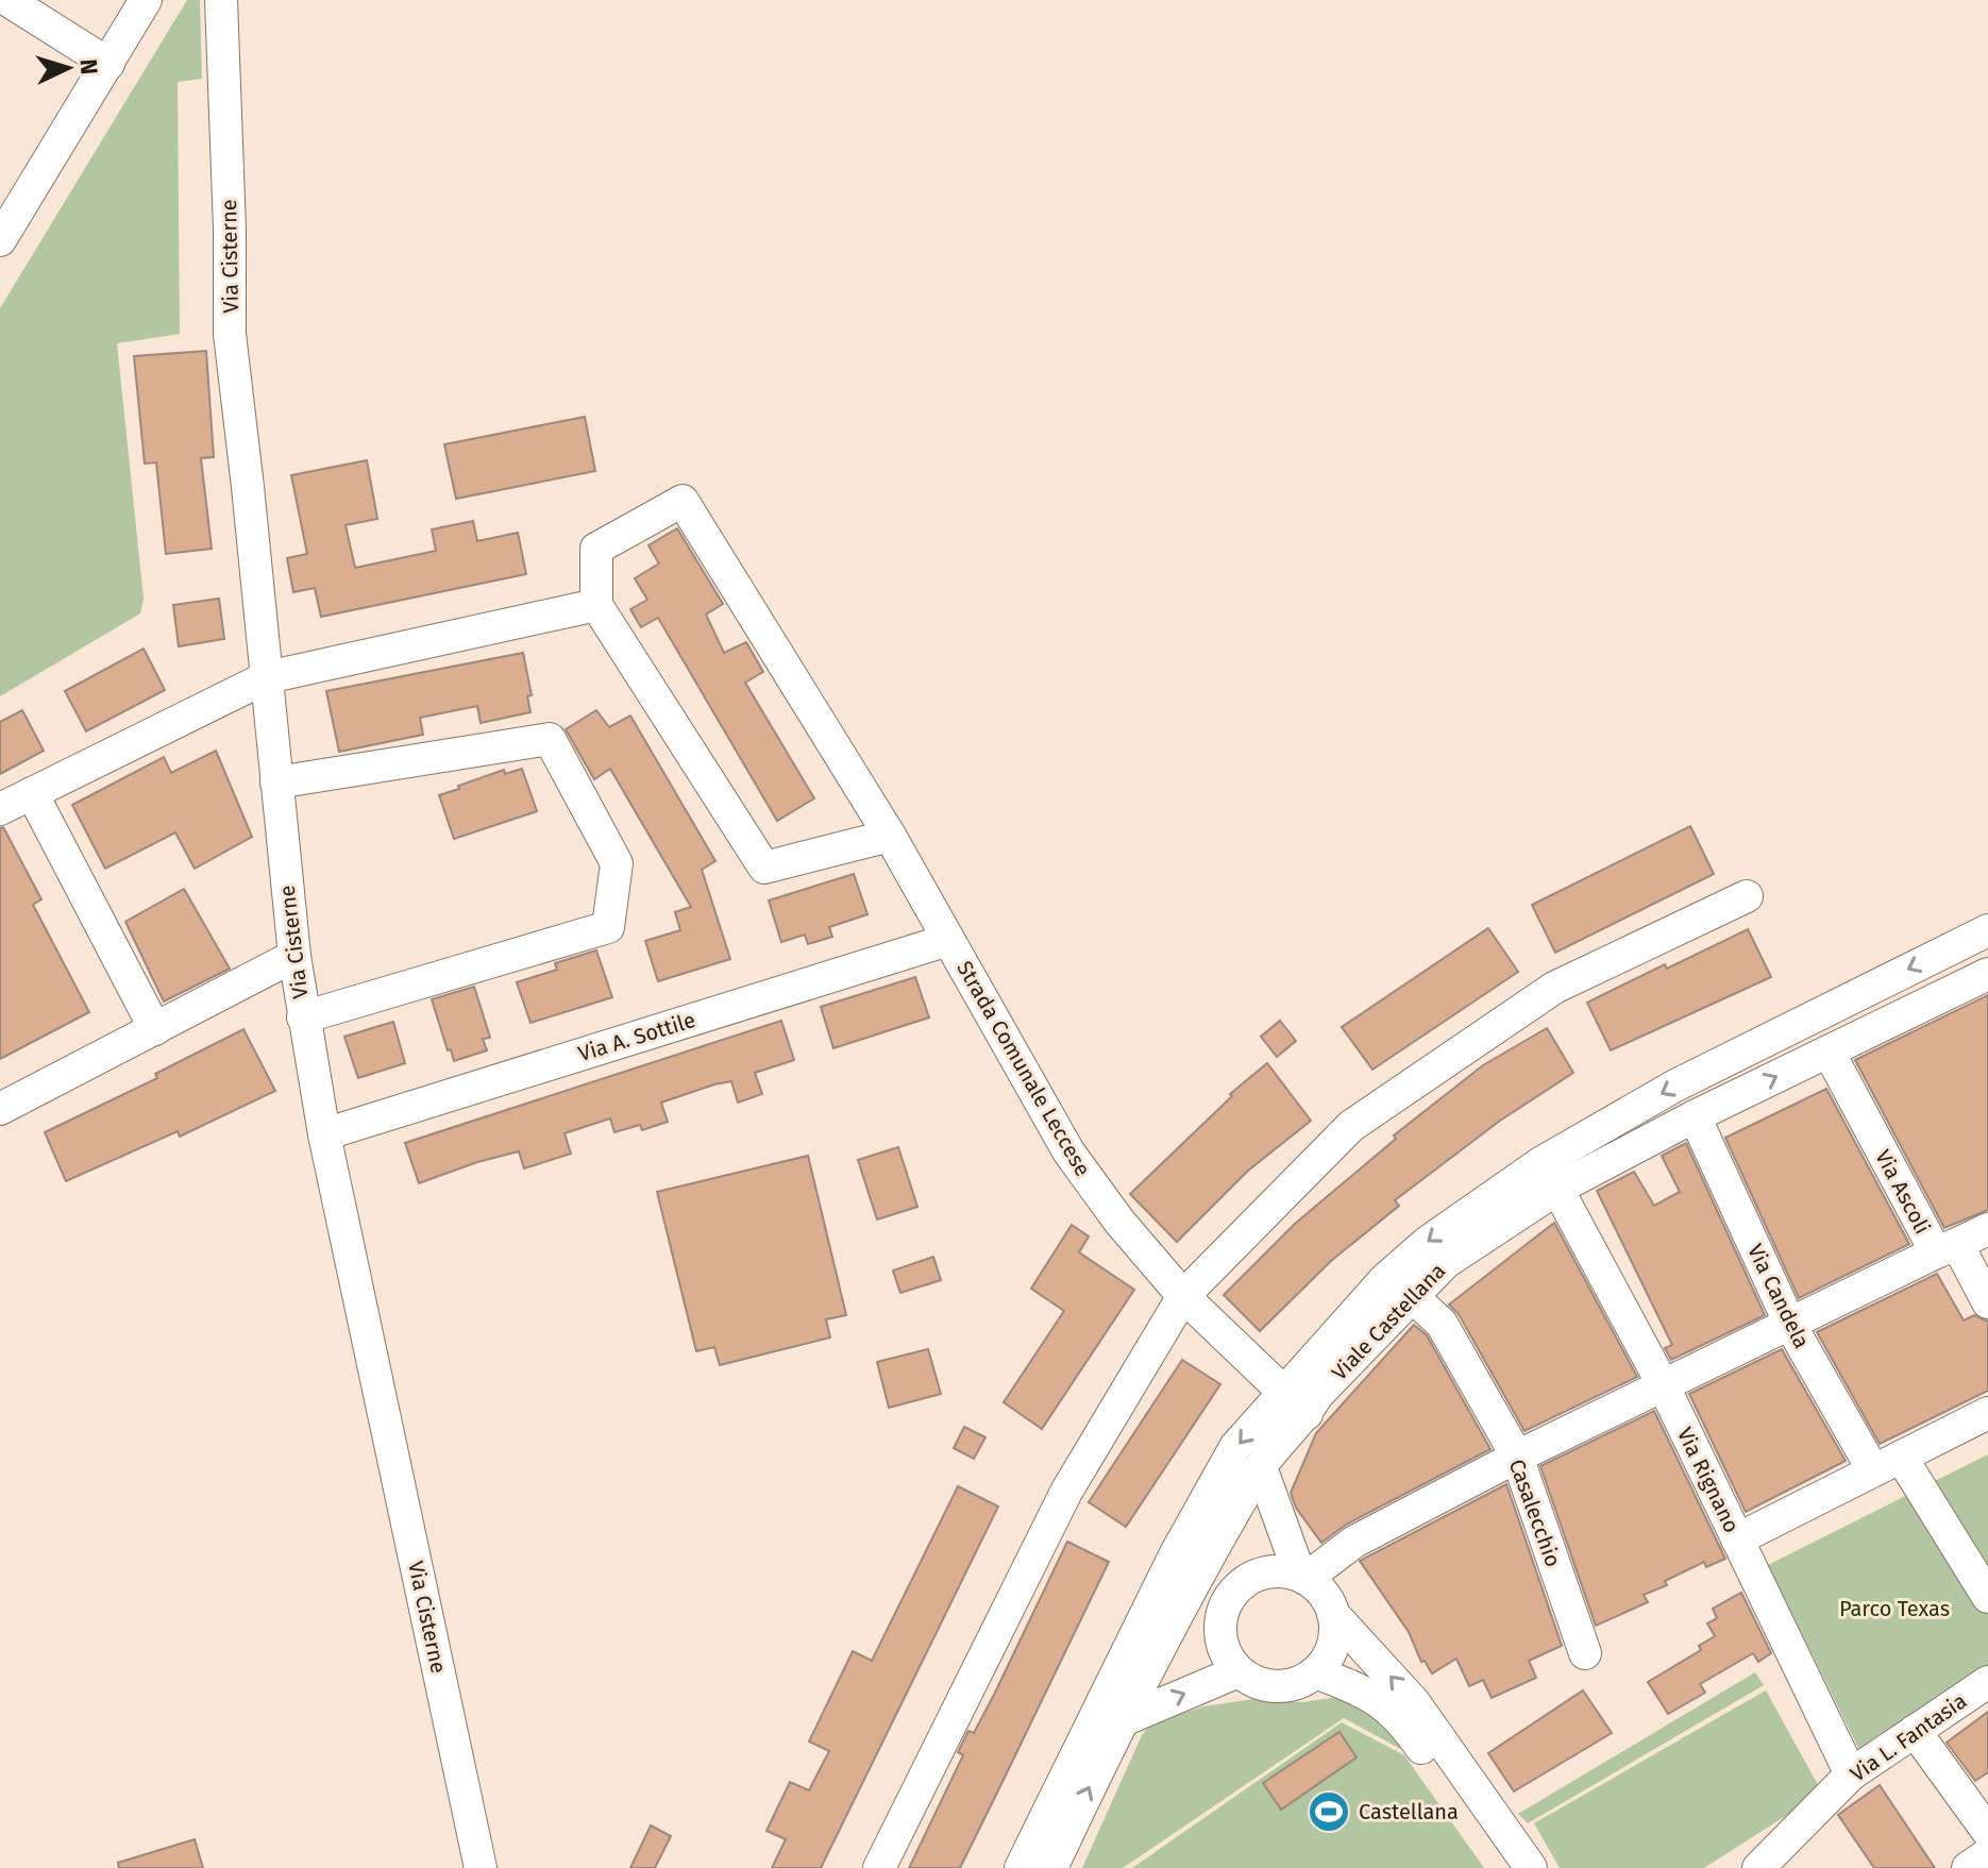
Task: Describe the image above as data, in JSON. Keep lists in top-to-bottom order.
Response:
{
  "streets": {
    "street": [
      "Via Cisterne",
      "Via A. Sottile",
      "Strada Comunale Leccese",
      "Via Ascoli",
      "Via Candela",
      "Viale Castellana",
      "Via Rignano",
      "Casalecchio",
      "Via L. Fantasia"
    ]
  },
  "crossings": [
    ["Via Cisterne", "Via A. Sottile"],
    ["Via A. Sottile", "Strada Comunale Leccese"],
    ["Strada Comunale Leccese", "Viale Castellana"],
    ["Via Ascoli", "Viale Castellana"],
    ["Via Candela", "Viale Castellana"],
    ["Viale Castellana", "Via Rignano"],
    ["Viale Castellana", "Casalecchio"],
    ["Via Rignano", "Via L. Fantasia"]
  ],
  "parks": ["Parco Texas"],
  "places": {
    "sports": ["Castellana"]
  },
  "north": "right"
}
